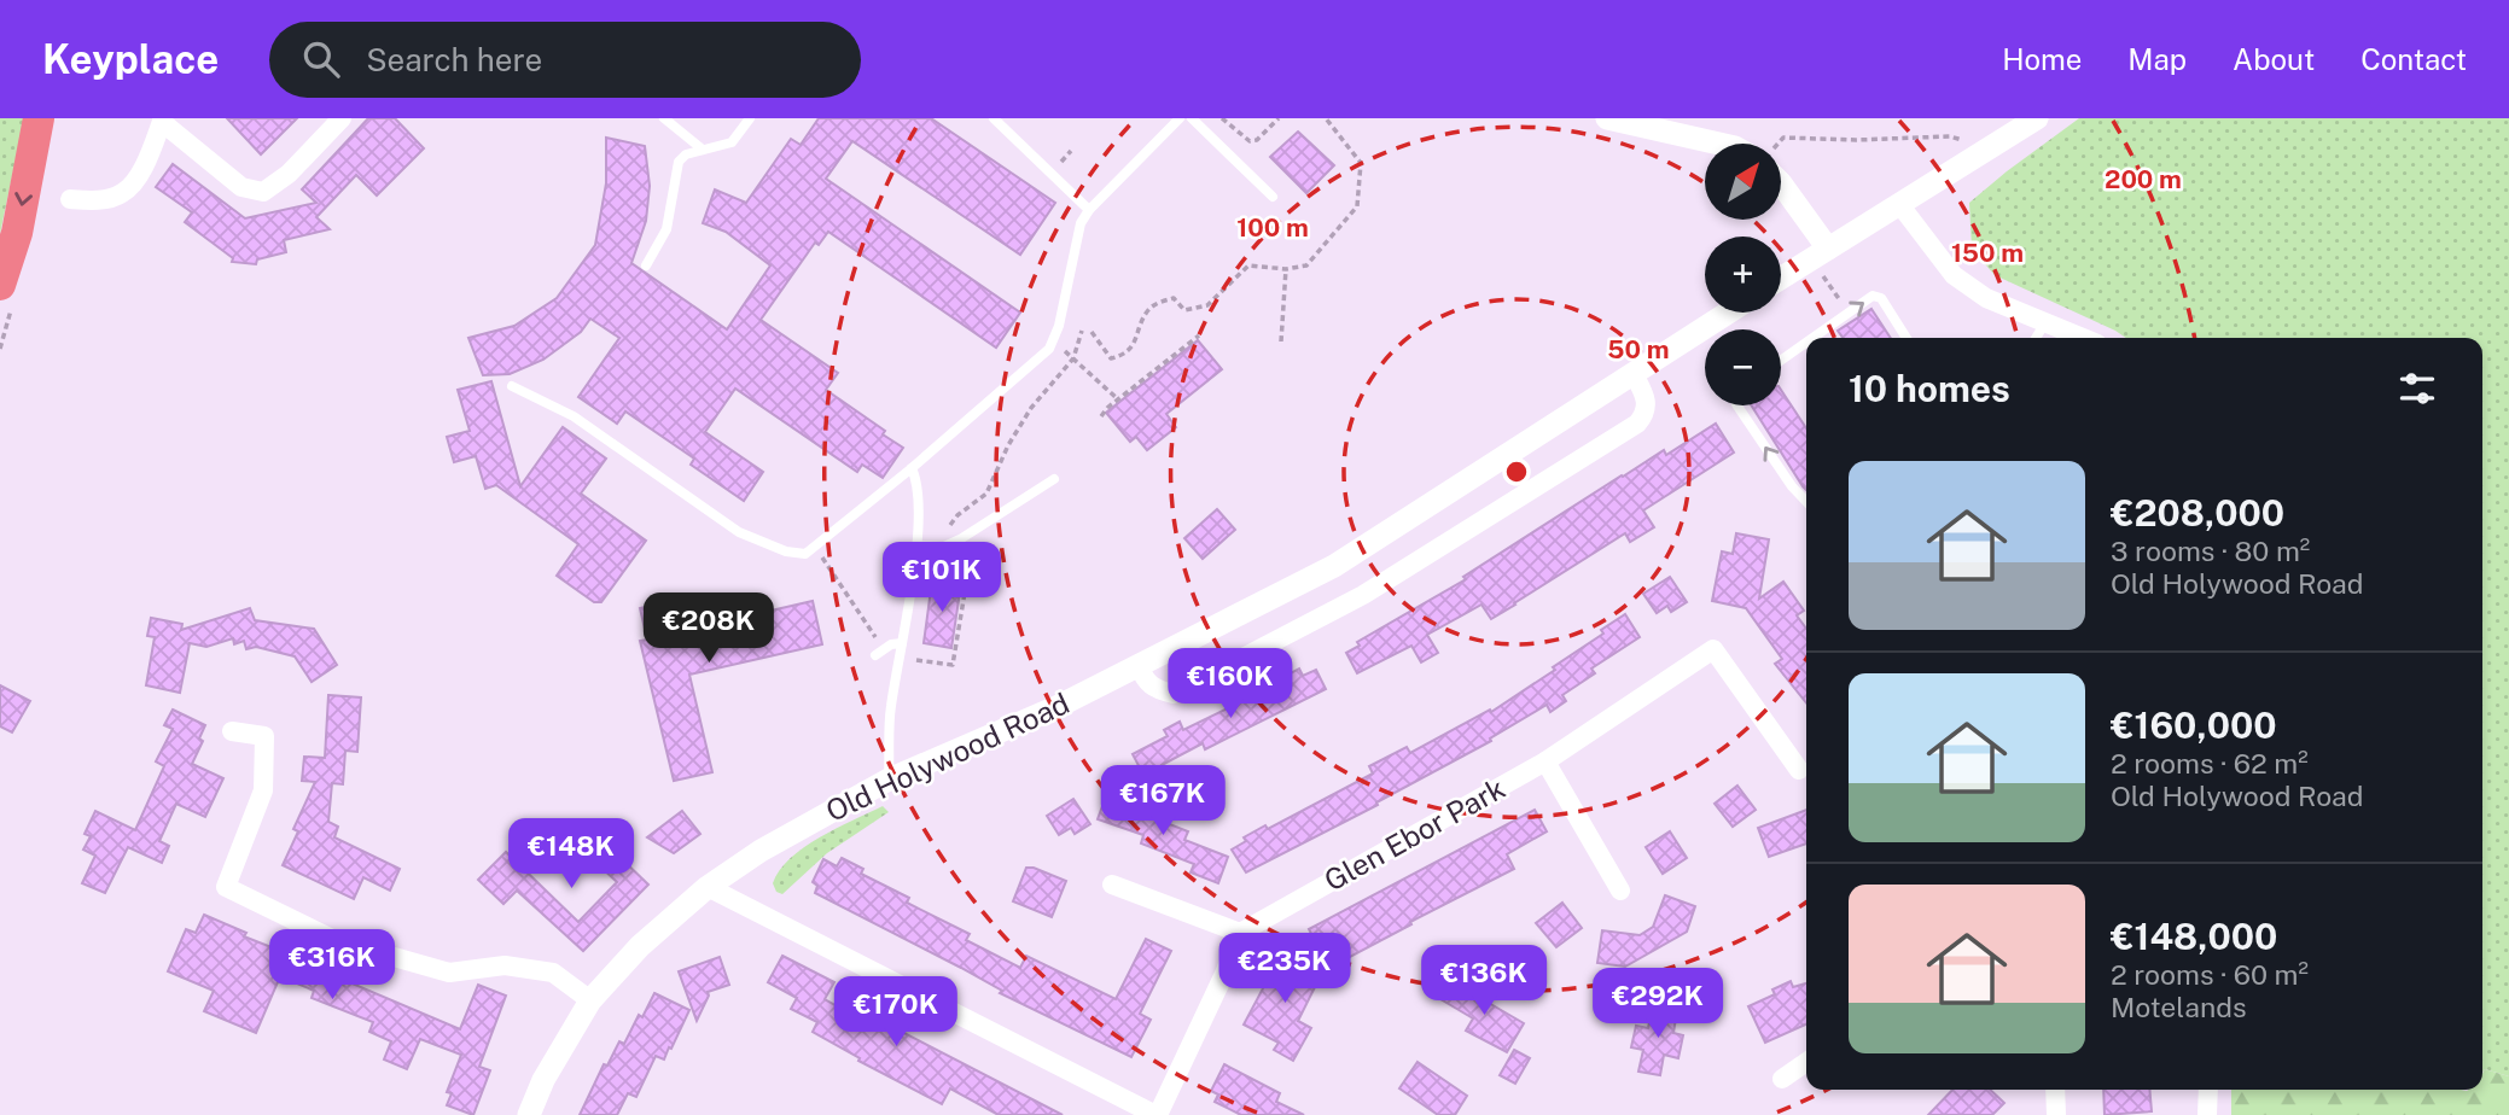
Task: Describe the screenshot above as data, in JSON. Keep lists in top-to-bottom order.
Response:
{
  "streets": {
    "street": ["Old Holywood Road", "Glen Ebor Park"]
  },
  "north": "top right",
  "page": {
    "header": "Keyplace",
    "search": "Search here",
    "nav": [
      "Home",
      "Map",
      "About",
      "Contact"
    ],
    "map_buttons": ["+", "−"],
    "heading": "10 homes",
    "list": [
      {
        "name": "€208,000",
        "note": "3 rooms · 80 m² · Old Holywood Road"
      },
      {
        "name": "€160,000",
        "note": "2 rooms · 62 m² · Old Holywood Road"
      },
      {
        "name": "€148,000",
        "note": "2 rooms · 60 m² · Motelands"
      }
    ],
    "price": [
      "€101K",
      "€208K",
      "€160K",
      "€167K",
      "€148K",
      "€316K",
      "€235K",
      "€136K",
      "€292K",
      "€170K"
    ]
  },
  "rings": [
    "200 m",
    "100 m",
    "150 m",
    "50 m"
  ]
}
